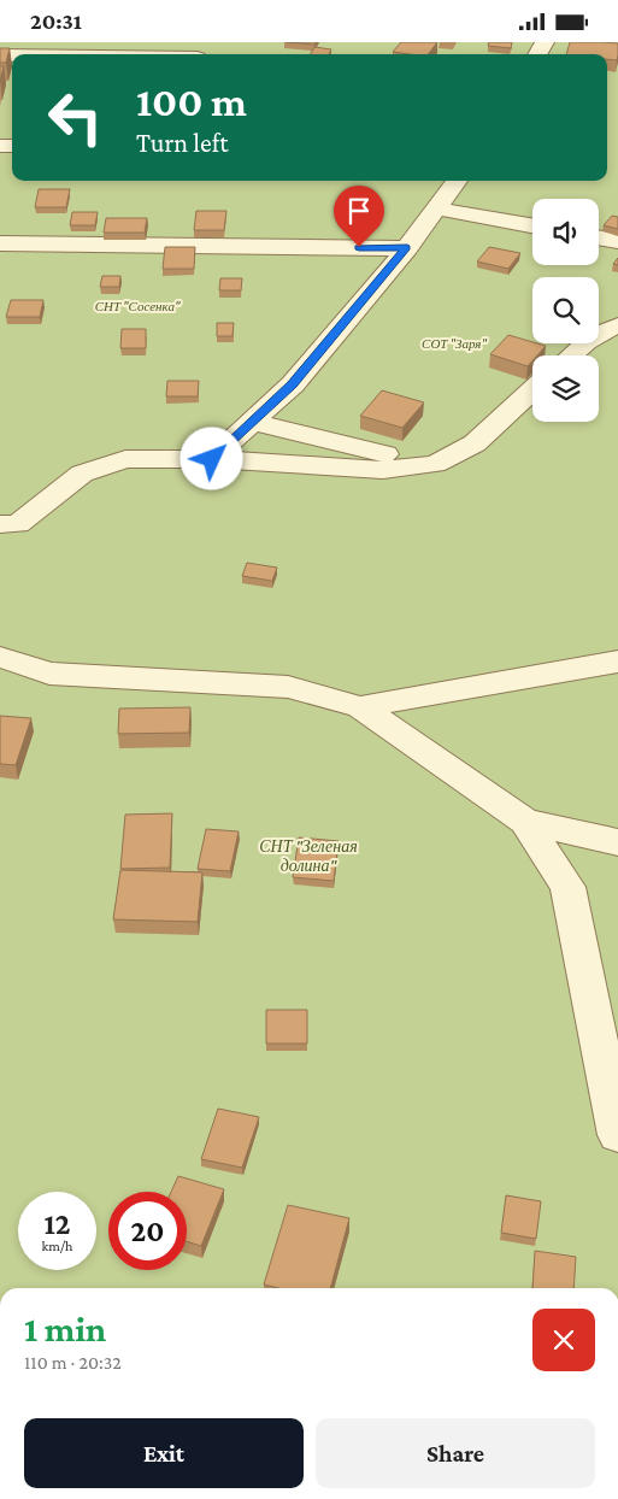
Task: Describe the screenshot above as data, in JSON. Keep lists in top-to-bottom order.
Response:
{
  "parks": ["СНТ \"Сосенка\"", "СОТ \"Заря\"", "СНТ \"Зеленая долина\""],
  "page": {
    "status": "20:31",
    "turn": ["100 m", "Turn left"],
    "speed": "12 km/h",
    "limit": "20",
    "heading": ["1 min", "110 m · 20:32"],
    "buttons": ["Exit", "Share"]
  }
}
